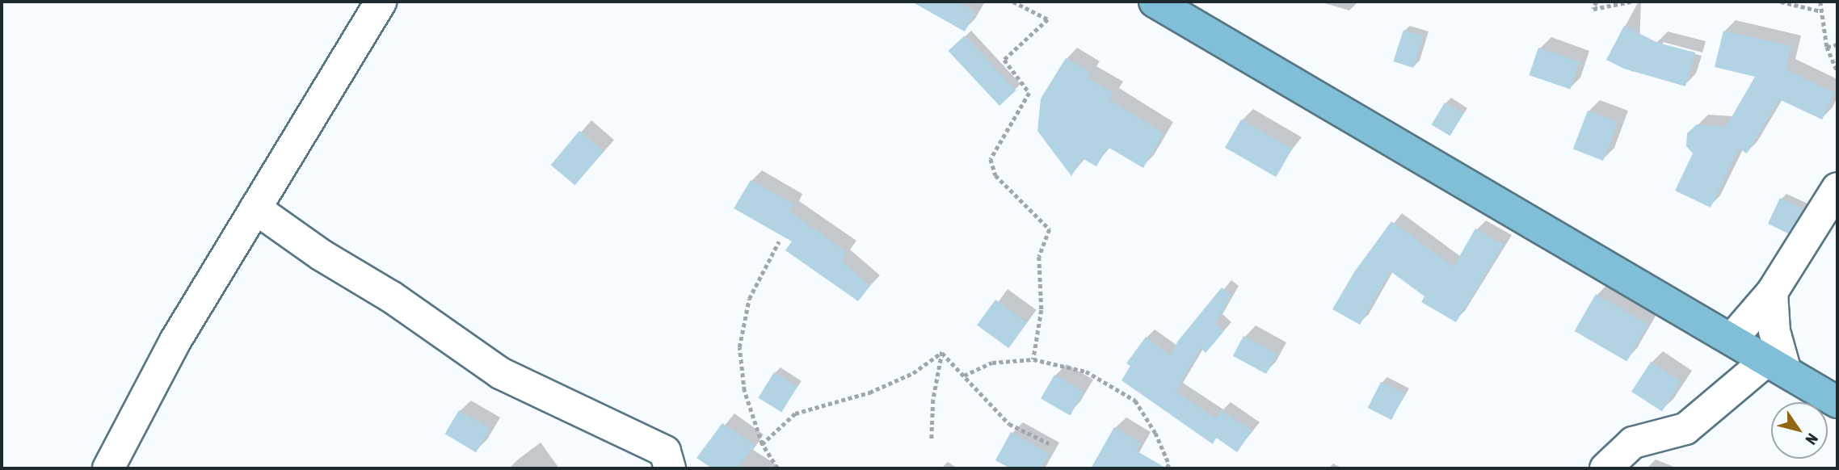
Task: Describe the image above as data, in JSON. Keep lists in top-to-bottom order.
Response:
{
  "north": "bottom right"
}
